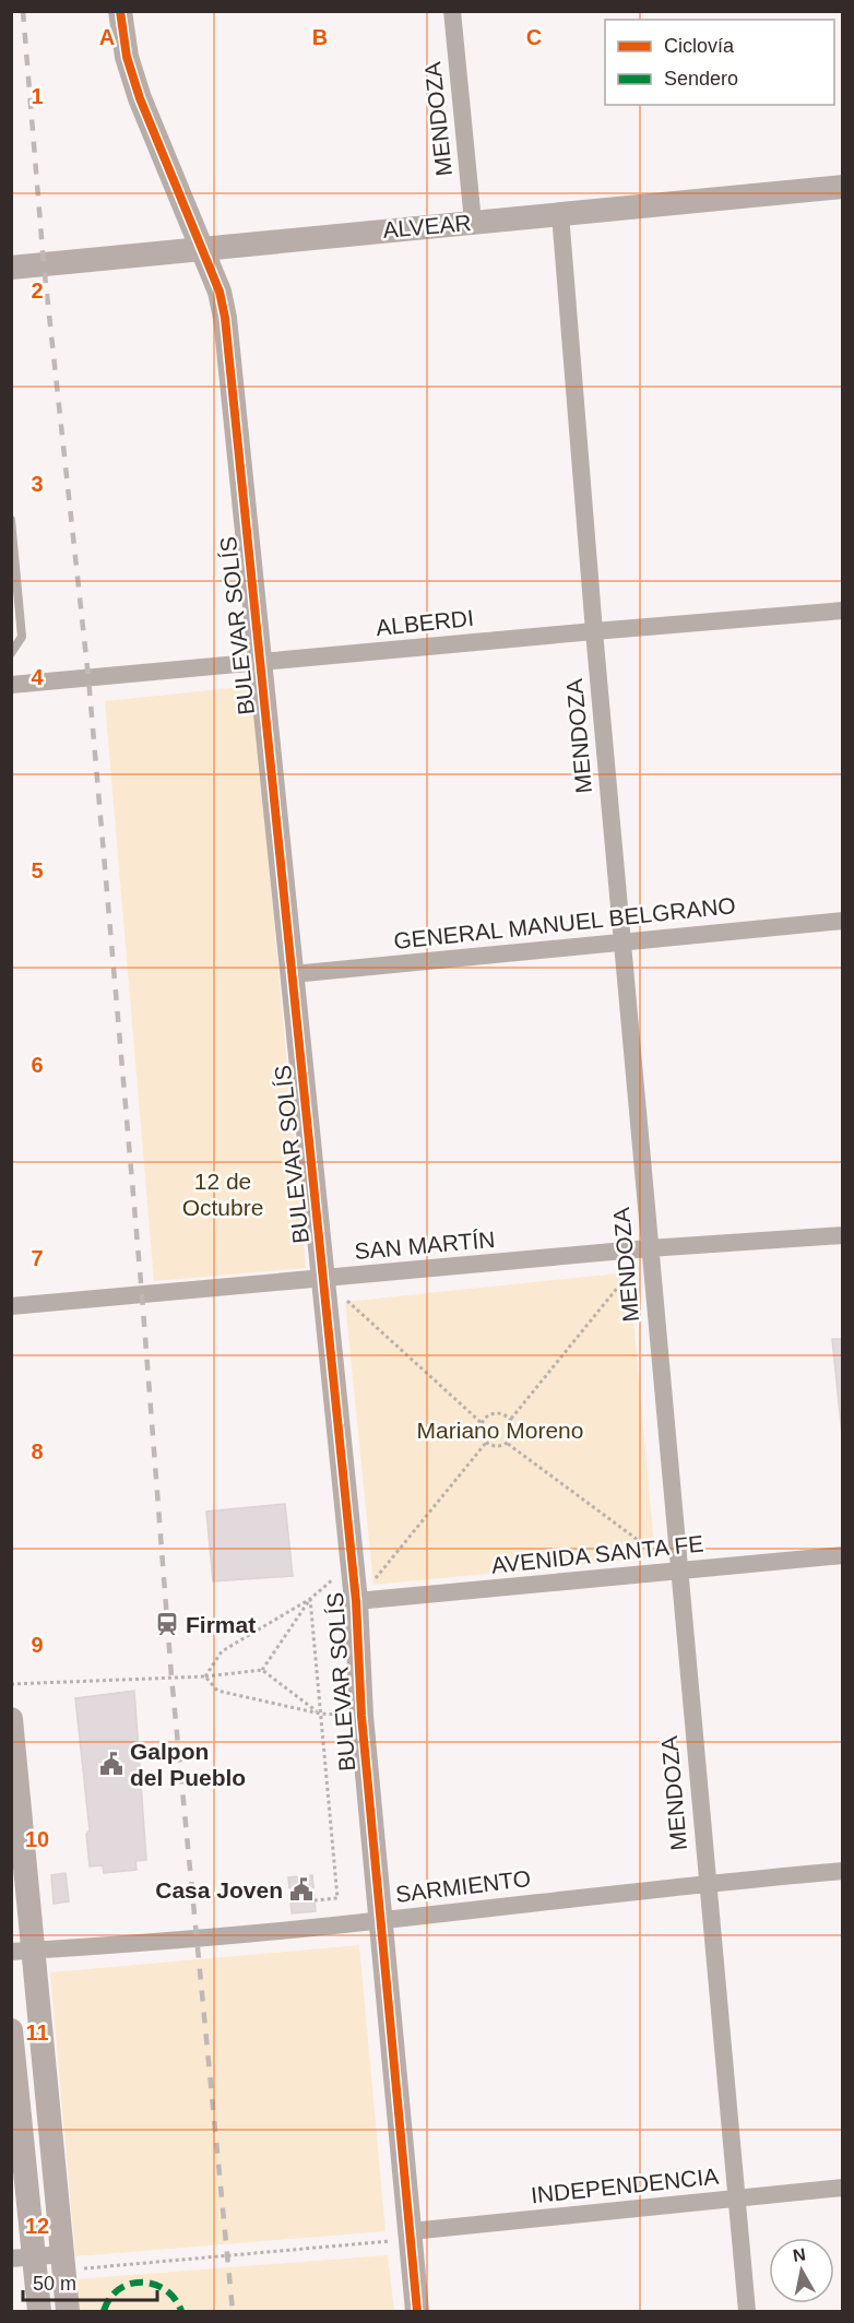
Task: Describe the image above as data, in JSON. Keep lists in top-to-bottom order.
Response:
{
  "streets": {
    "street": [
      "MENDOZA",
      "ALVEAR",
      "ALBERDI",
      "BULEVAR SOLÍS",
      "GENERAL MANUEL BELGRANO",
      "SAN MARTÍN",
      "AVENIDA SANTA FE",
      "SARMIENTO",
      "INDEPENDENCIA"
    ]
  },
  "crossings": [
    ["MENDOZA", "ALVEAR"],
    ["MENDOZA", "ALBERDI"],
    ["MENDOZA", "GENERAL MANUEL BELGRANO"],
    ["MENDOZA", "SAN MARTÍN"],
    ["MENDOZA", "AVENIDA SANTA FE"],
    ["MENDOZA", "SARMIENTO"],
    ["MENDOZA", "INDEPENDENCIA"],
    ["ALVEAR", "BULEVAR SOLÍS"],
    ["ALBERDI", "BULEVAR SOLÍS"],
    ["BULEVAR SOLÍS", "GENERAL MANUEL BELGRANO"],
    ["BULEVAR SOLÍS", "SAN MARTÍN"],
    ["BULEVAR SOLÍS", "AVENIDA SANTA FE"],
    ["BULEVAR SOLÍS", "SARMIENTO"],
    ["BULEVAR SOLÍS", "INDEPENDENCIA"]
  ],
  "parks": ["12 de Octubre", "Mariano Moreno"],
  "places": {
    "station": ["Firmat"],
    "public building": ["Galpon del Pueblo", "Casa Joven"]
  },
  "legend": ["Ciclovía", "Sendero"],
  "scale_bar": "50 m",
  "north": "top",
  "grid": {
    "columns": ["A", "B", "C"],
    "rows": [
      "1",
      "2",
      "3",
      "4",
      "5",
      "6",
      "7",
      "8",
      "9",
      "10",
      "11",
      "12"
    ]
  }
}
